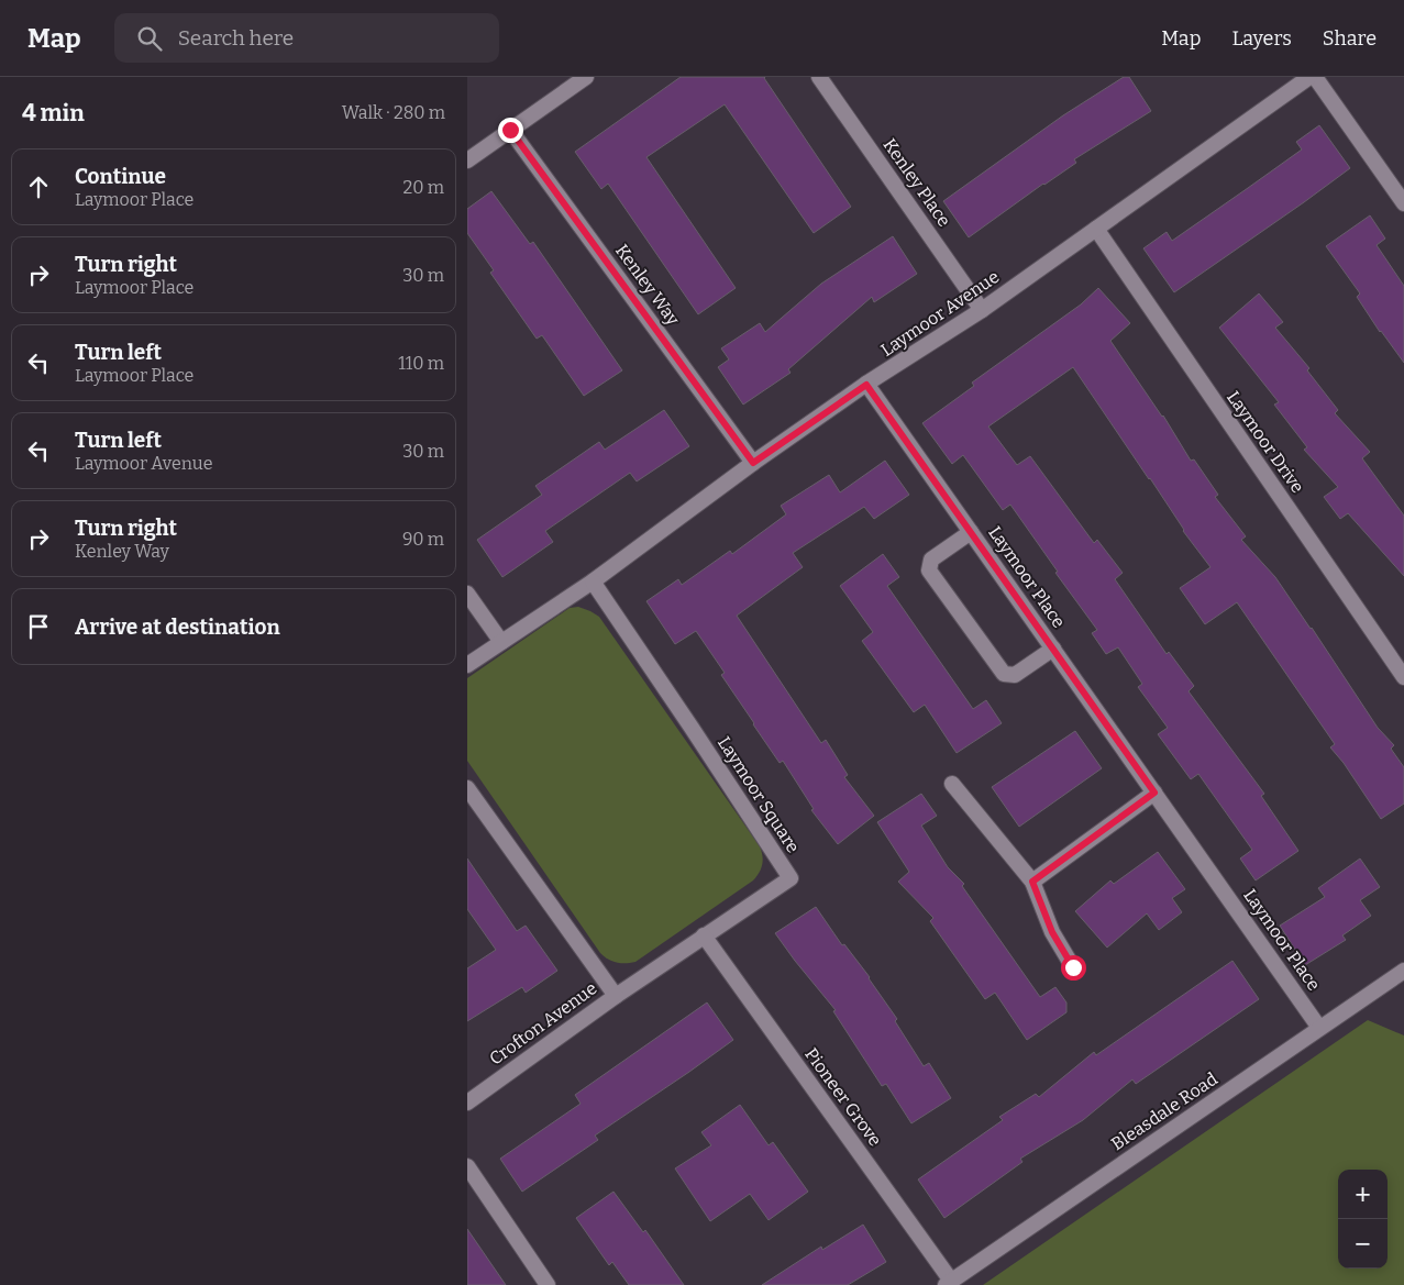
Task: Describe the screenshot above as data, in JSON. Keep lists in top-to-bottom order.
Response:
{
  "streets": {
    "street": [
      "Kenley Place",
      "Kenley Way",
      "Laymoor Avenue",
      "Laymoor Drive",
      "Laymoor Place",
      "Laymoor Square",
      "Crofton Avenue",
      "Pioneer Grove",
      "Bleasdale Road"
    ]
  },
  "crossings": [
    ["Kenley Place", "Laymoor Avenue"],
    ["Kenley Way", "Laymoor Avenue"],
    ["Laymoor Avenue", "Laymoor Drive"],
    ["Laymoor Avenue", "Laymoor Place"],
    ["Laymoor Avenue", "Laymoor Square"],
    ["Laymoor Place", "Bleasdale Road"],
    ["Laymoor Square", "Crofton Avenue"],
    ["Laymoor Square", "Pioneer Grove"],
    ["Pioneer Grove", "Bleasdale Road"]
  ],
  "page": {
    "header": "Map",
    "search": "Search here",
    "nav": ["Map", "Layers", "Share"],
    "heading": ["4 min", "Walk · 280 m"],
    "list": [
      ["Continue", "Laymoor Place", "20 m"],
      ["Turn right", "Laymoor Place", "30 m"],
      ["Turn left", "Laymoor Place", "110 m"],
      ["Turn left", "Laymoor Avenue", "30 m"],
      ["Turn right", "Kenley Way", "90 m"],
      "Arrive at destination"
    ],
    "map_buttons": ["+", "−"]
  }
}
